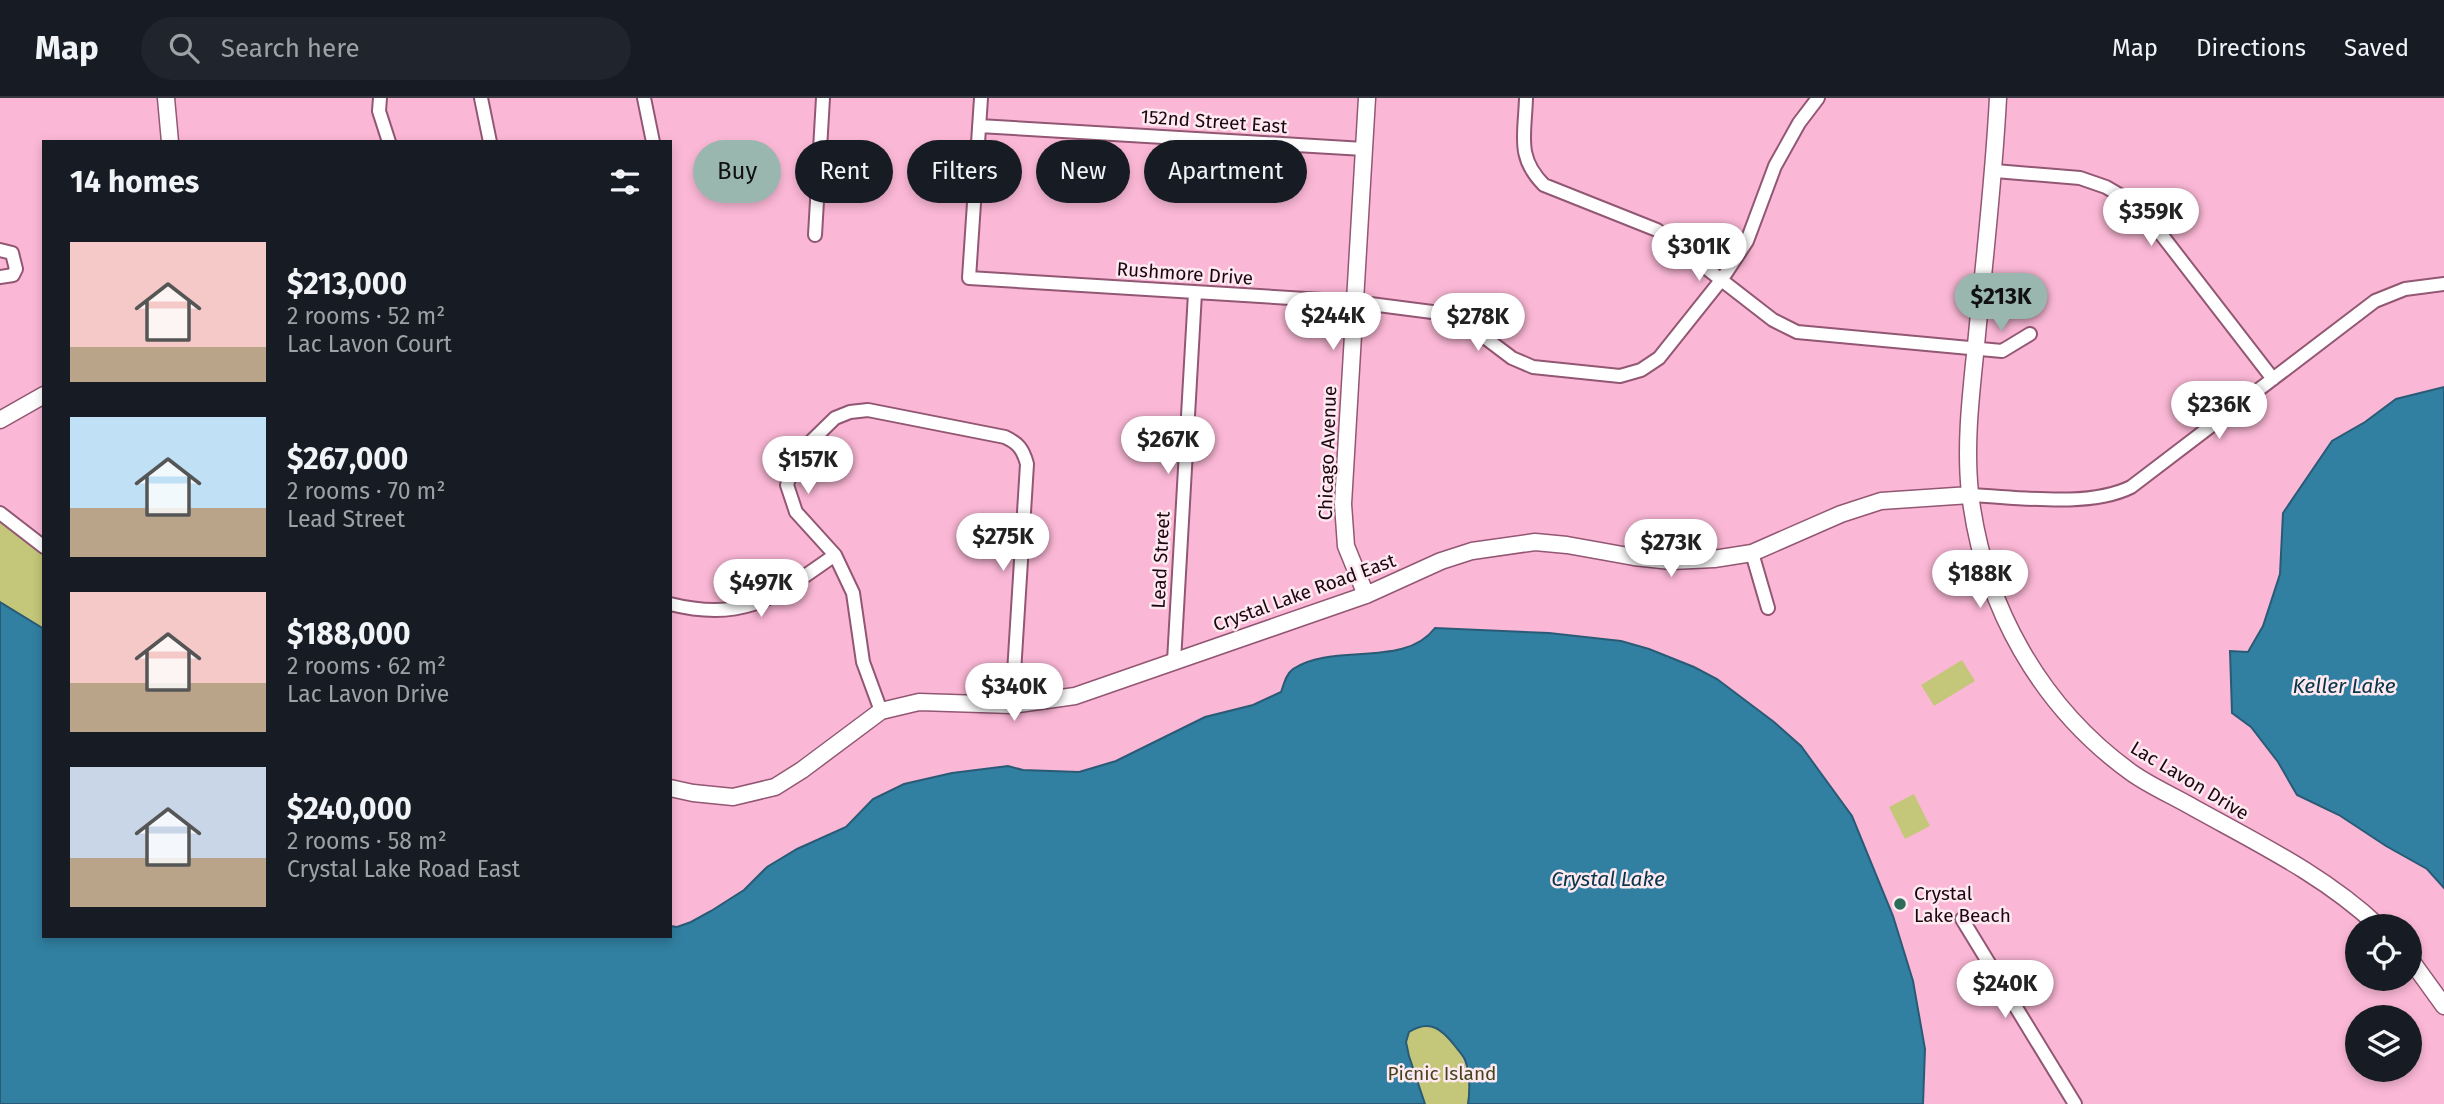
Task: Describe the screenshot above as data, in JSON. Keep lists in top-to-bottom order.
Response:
{
  "streets": {
    "street": [
      "152nd Street East",
      "Rushmore Drive",
      "Chicago Avenue",
      "Lead Street",
      "Crystal Lake Road East",
      "Lac Lavon Drive"
    ]
  },
  "crossings": [
    ["152nd Street East", "Rushmore Drive"],
    ["152nd Street East", "Chicago Avenue"],
    ["Rushmore Drive", "Chicago Avenue"],
    ["Rushmore Drive", "Lead Street"],
    ["Chicago Avenue", "Crystal Lake Road East"],
    ["Lead Street", "Crystal Lake Road East"],
    ["Crystal Lake Road East", "Lac Lavon Drive"]
  ],
  "water": ["Keller Lake", "Crystal Lake"],
  "parks": ["Picnic Island"],
  "places": ["Crystal Lake Beach"],
  "page": {
    "header": "Map",
    "search": "Search here",
    "nav": ["Map", "Directions", "Saved"],
    "chip": [
      "Buy",
      "Rent",
      "Filters",
      "New",
      "Apartment"
    ],
    "heading": "14 homes",
    "price": [
      "$359K",
      "$301K",
      "$213K",
      "$244K",
      "$278K",
      "$236K",
      "$267K",
      "$157K",
      "$275K",
      "$273K",
      "$188K",
      "$497K",
      "$340K",
      "$240K"
    ],
    "list": [
      {
        "name": "$213,000",
        "note": "2 rooms · 52 m² · Lac Lavon Court"
      },
      {
        "name": "$267,000",
        "note": "2 rooms · 70 m² · Lead Street"
      },
      {
        "name": "$188,000",
        "note": "2 rooms · 62 m² · Lac Lavon Drive"
      },
      {
        "name": "$240,000",
        "note": "2 rooms · 58 m² · Crystal Lake Road East"
      }
    ]
  }
}
